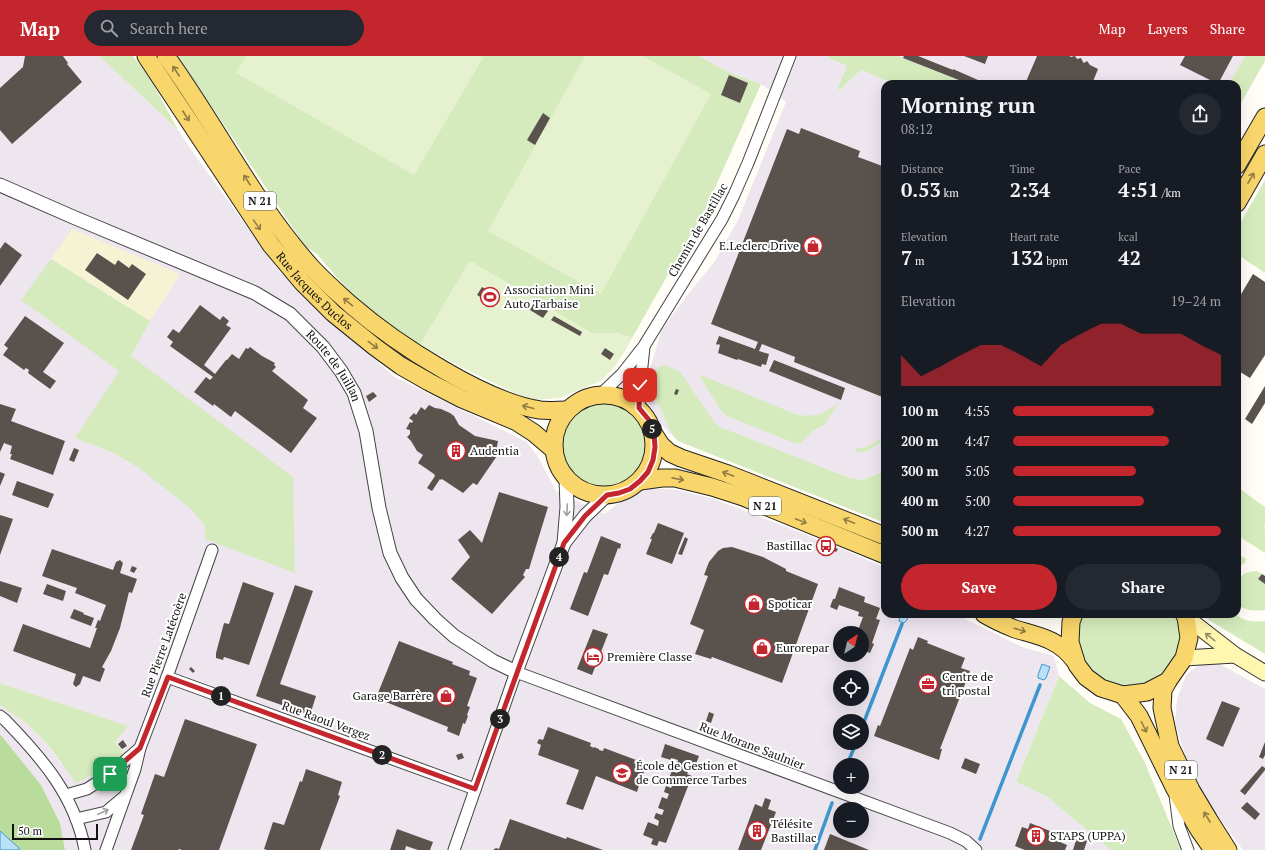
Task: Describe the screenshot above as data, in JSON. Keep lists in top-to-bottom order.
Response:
{
  "streets": {
    "main road": ["N 21", "Rue Jacques Duclos"],
    "street": [
      "Chemin de Bastillac",
      "Route de Juillan",
      "Rue Pierre Latécoère",
      "Rue Raoul Vergez",
      "Rue Morane Saulnier"
    ]
  },
  "crossings": [
    ["N 21", "Chemin de Bastillac"],
    ["N 21", "Rue Jacques Duclos"],
    ["Chemin de Bastillac", "Rue Jacques Duclos"],
    ["Route de Juillan", "Rue Morane Saulnier"],
    ["Rue Pierre Latécoère", "Rue Raoul Vergez"]
  ],
  "places": {
    "shop": [
      "E.Leclerc Drive",
      "Spoticar",
      "Eurorepar",
      "Garage Barrère"
    ],
    "sports": ["Association Mini Auto Tarbaise"],
    "building": ["Audentia", "Télésite Bastillac", "STAPS (UPPA)"],
    "bus stop": ["Bastillac"],
    "hotel": ["Première Classe"],
    "office": ["Centre de tri postal"],
    "school or university": ["École de Gestion et de Commerce Tarbes"]
  },
  "scale_bar": "50 m",
  "north": "top right",
  "page": {
    "header": "Map",
    "search": "Search here",
    "nav": ["Map", "Layers", "Share"],
    "heading": ["Morning run", "08:12"],
    "stats": [
      ["Distance", "0.53 km"],
      ["Time", "2:34"],
      ["Pace", "4:51 /km"],
      ["Elevation", "7 m"],
      ["Heart rate", "132 bpm"],
      ["kcal", "42"]
    ],
    "chart": ["Elevation", "19–24 m"],
    "list": [
      {
        "name": "100 m",
        "note": "4:55"
      },
      {
        "name": "200 m",
        "note": "4:47"
      },
      {
        "name": "300 m",
        "note": "5:05"
      },
      {
        "name": "400 m",
        "note": "5:00"
      },
      {
        "name": "500 m",
        "note": "4:27"
      }
    ],
    "pins": [
      "5",
      "4",
      "1",
      "3",
      "2"
    ],
    "buttons": ["Save", "Share"],
    "map_buttons": ["+", "−"],
    "scale": "50 m"
  }
}
